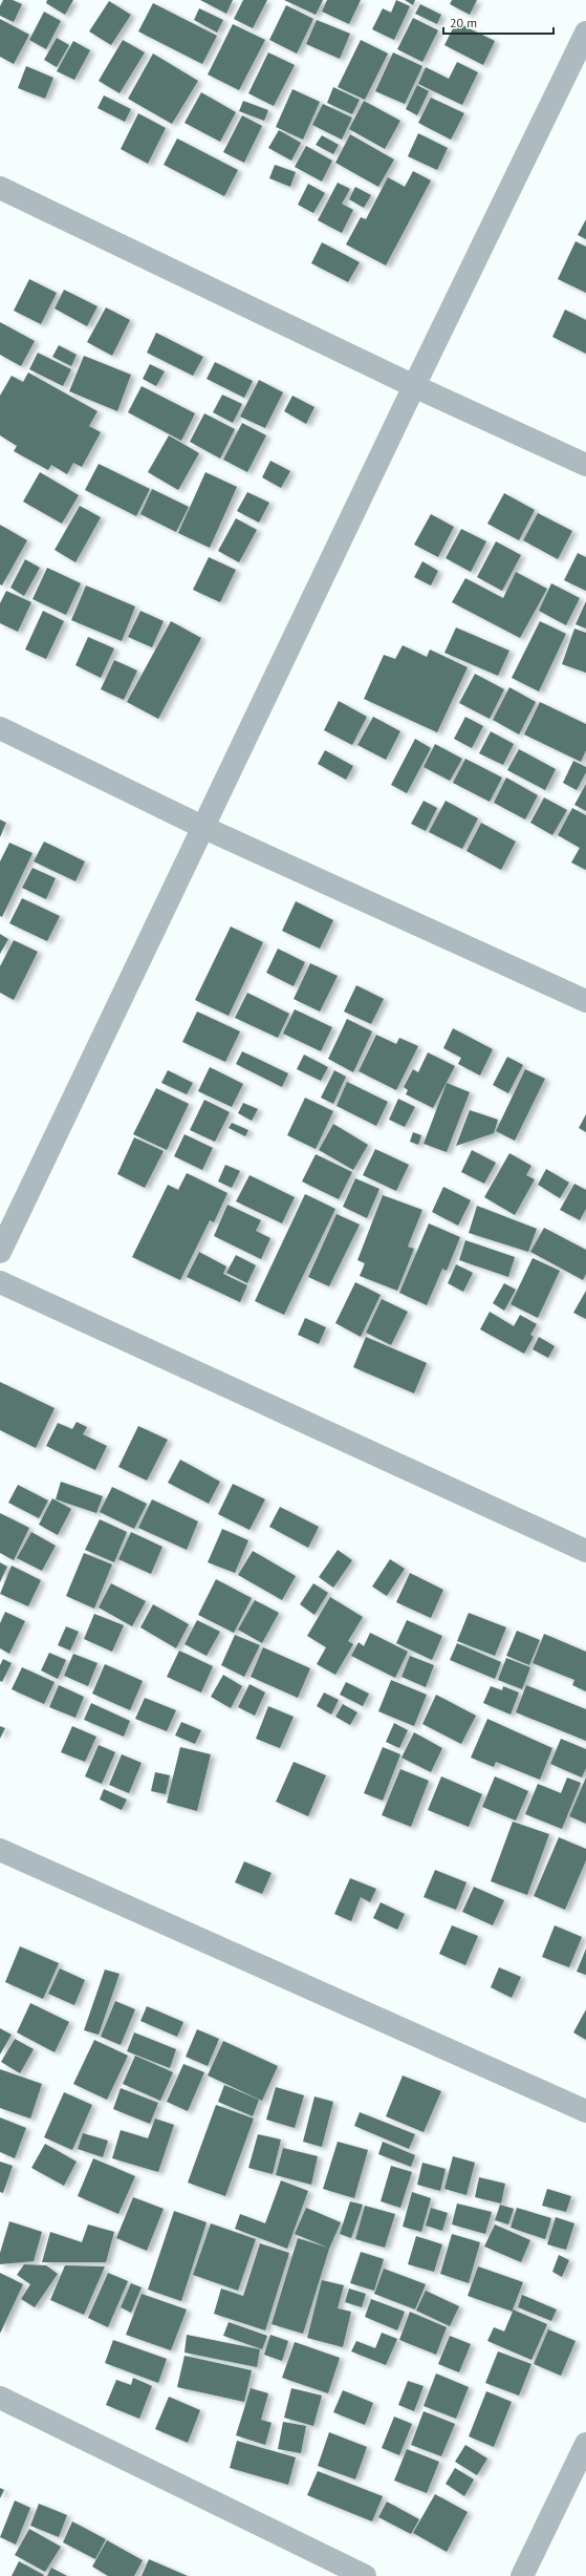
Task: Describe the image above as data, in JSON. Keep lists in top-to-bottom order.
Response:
{
  "scale_bar": "20 m"
}
